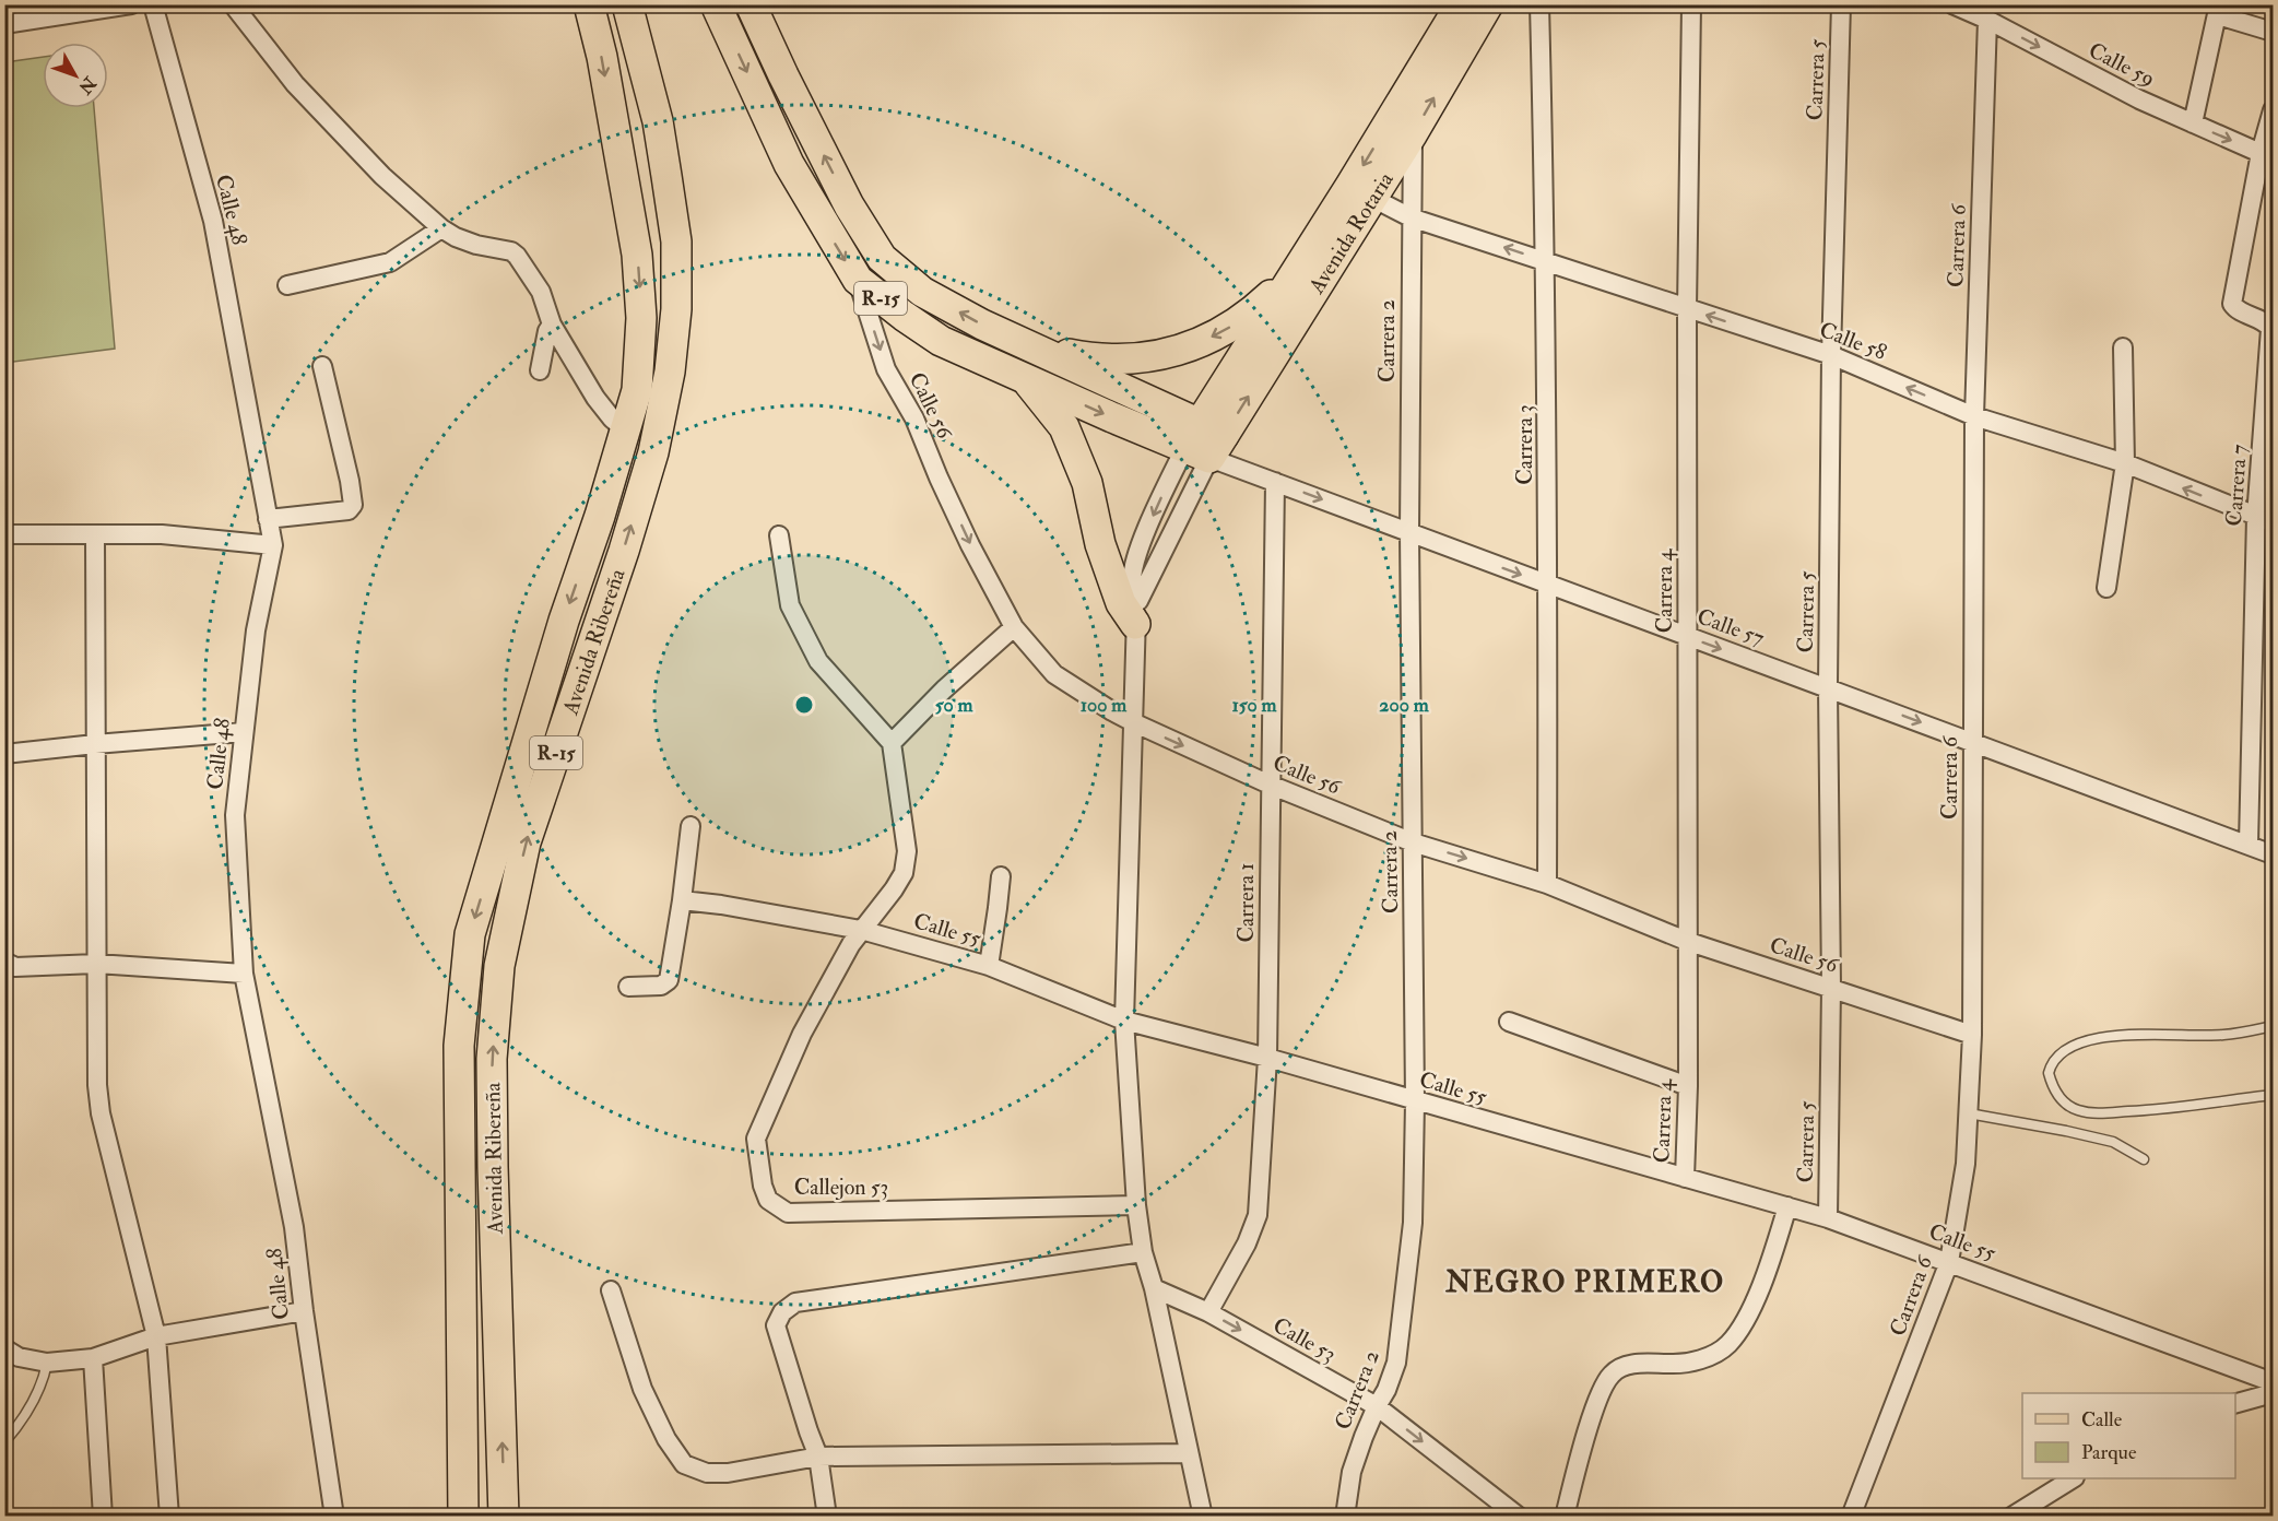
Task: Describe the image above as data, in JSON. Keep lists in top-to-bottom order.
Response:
{
  "streets": {
    "main road": ["Avenida Rotaria", "R-15", "Avenida Ribereña"],
    "street": [
      "Calle 59",
      "Carrera 5",
      "Calle 48",
      "Carrera 6",
      "Carrera 2",
      "Calle 58",
      "Calle 56",
      "Carrera 3",
      "Carrera 7",
      "Carrera 4",
      "Calle 57",
      "Carrera 1",
      "Calle 55",
      "Callejon 53",
      "Calle 53"
    ]
  },
  "crossings": [
    ["Calle 59", "Carrera 6"],
    ["Calle 59", "Carrera 7"],
    ["Carrera 5", "Calle 58"],
    ["Carrera 5", "Calle 56"],
    ["Carrera 5", "Calle 57"],
    ["Carrera 5", "Calle 55"],
    ["Avenida Rotaria", "R-15"],
    ["Avenida Rotaria", "Carrera 2"],
    ["Avenida Rotaria", "Calle 58"],
    ["Avenida Rotaria", "Calle 57"],
    ["Carrera 6", "Calle 58"],
    ["Carrera 6", "Calle 56"],
    ["Carrera 6", "Calle 57"],
    ["Carrera 6", "Calle 55"],
    ["R-15", "Calle 56"],
    ["R-15", "Calle 57"],
    ["Carrera 2", "Calle 58"],
    ["Carrera 2", "Calle 56"],
    ["Carrera 2", "Calle 57"],
    ["Carrera 2", "Calle 55"],
    ["Carrera 2", "Calle 53"],
    ["Calle 58", "Carrera 3"],
    ["Calle 58", "Carrera 7"],
    ["Calle 58", "Carrera 4"],
    ["Calle 56", "Carrera 3"],
    ["Calle 56", "Carrera 4"],
    ["Calle 56", "Carrera 1"],
    ["Carrera 3", "Calle 57"],
    ["Carrera 7", "Calle 57"],
    ["Carrera 4", "Calle 57"],
    ["Carrera 4", "Calle 55"],
    ["Calle 57", "Carrera 1"],
    ["Carrera 1", "Calle 55"],
    ["Carrera 1", "Calle 53"],
    ["Calle 55", "Callejon 53"]
  ],
  "one_way": [
    "Calle 59",
    "Calle 58",
    "Calle 56",
    "Calle 57",
    "Calle 53"
  ],
  "districts": ["NEGRO PRIMERO"],
  "legend": ["Calle", "Parque"],
  "north": "bottom right",
  "rings": [
    "50 m",
    "100 m",
    "150 m",
    "200 m"
  ]
}
